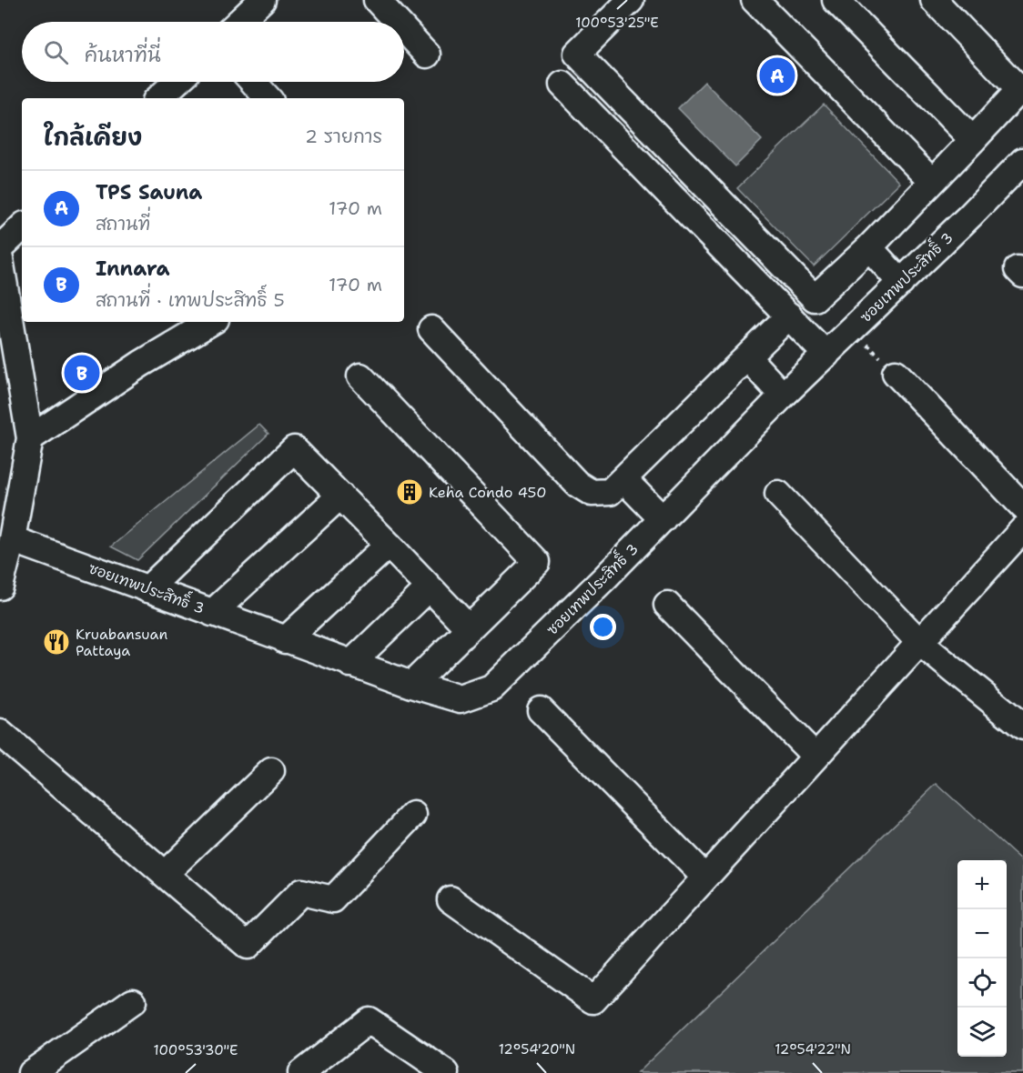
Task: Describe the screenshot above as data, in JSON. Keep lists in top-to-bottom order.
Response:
{
  "streets": {
    "street": ["ซอยเทพประสิทธิ์ 3"]
  },
  "places": {
    "building": ["Keha Condo 450"],
    "restaurant": ["Kruabansuan Pattaya"]
  },
  "page": {
    "search": "ค้นหาที่นี่",
    "pins": ["A", "B"],
    "heading": ["ใกล้เคียง", "2 รายการ"],
    "list": [
      {
        "mark": "A",
        "name": "TPS Sauna",
        "note": "สถานที่",
        "value": "170 m"
      },
      {
        "mark": "B",
        "name": "Innara",
        "note": "สถานที่ · เทพประสิทธิ์ 5",
        "value": "170 m"
      }
    ],
    "map_buttons": ["+", "−"]
  },
  "coordinates": [
    "100°53'25\"E",
    "12°54'20\"N",
    "12°54'22\"N",
    "100°53'30\"E"
  ]
}
